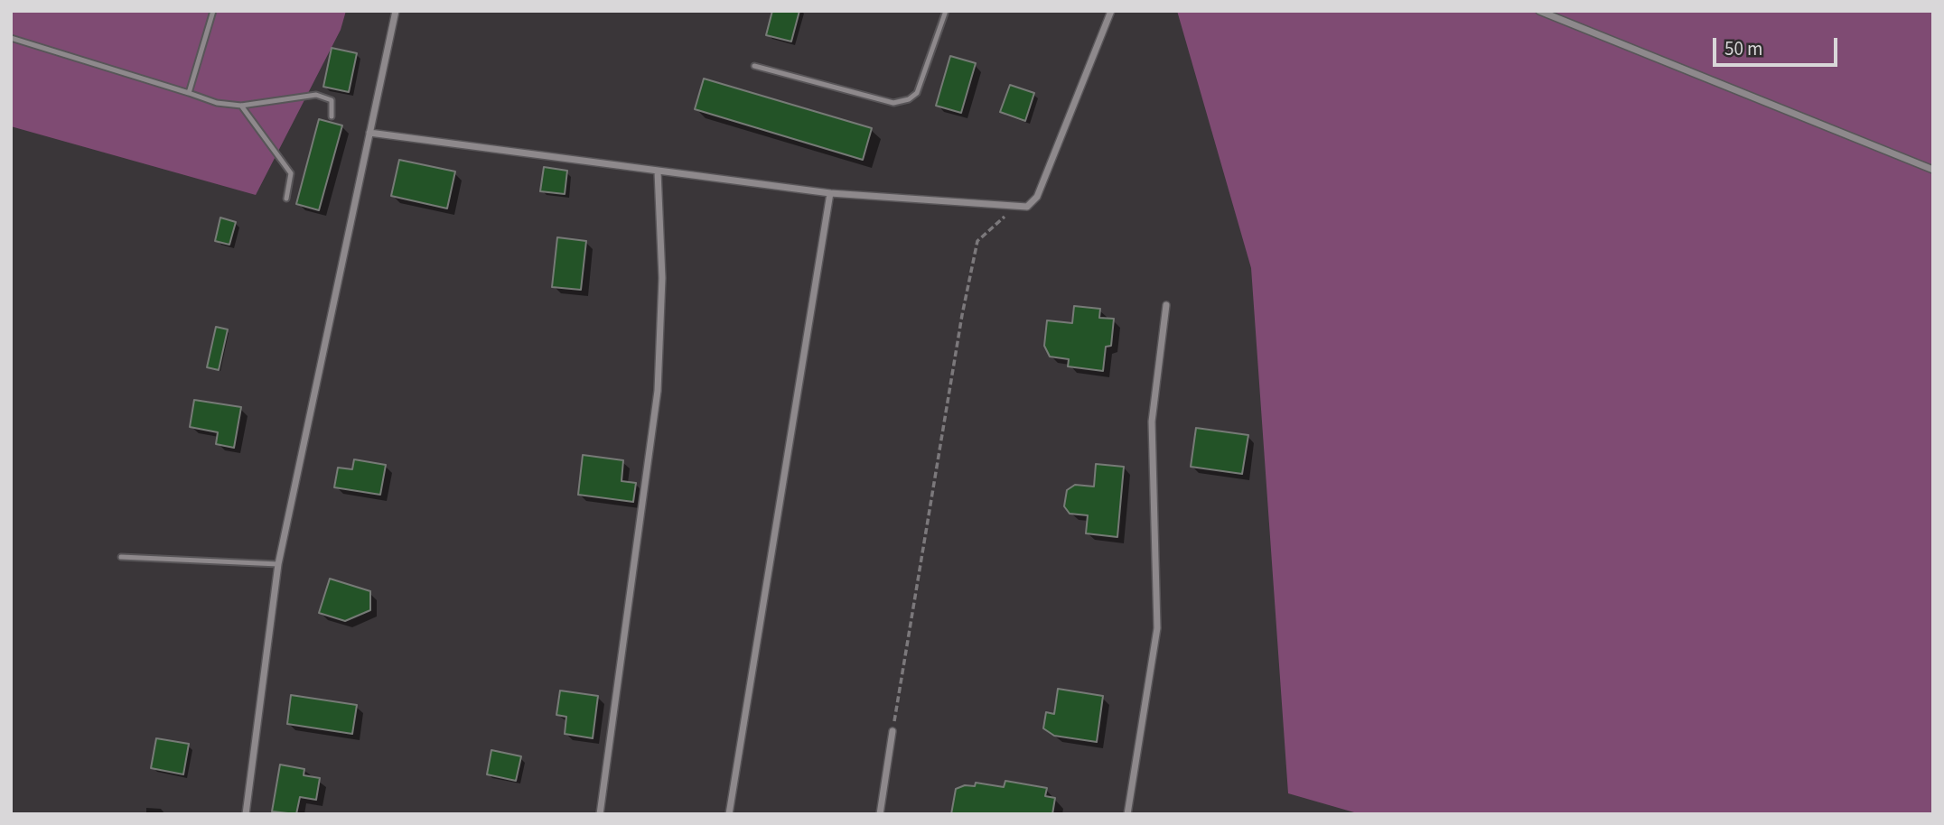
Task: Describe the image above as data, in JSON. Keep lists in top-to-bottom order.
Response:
{
  "scale_bar": "50 m"
}
